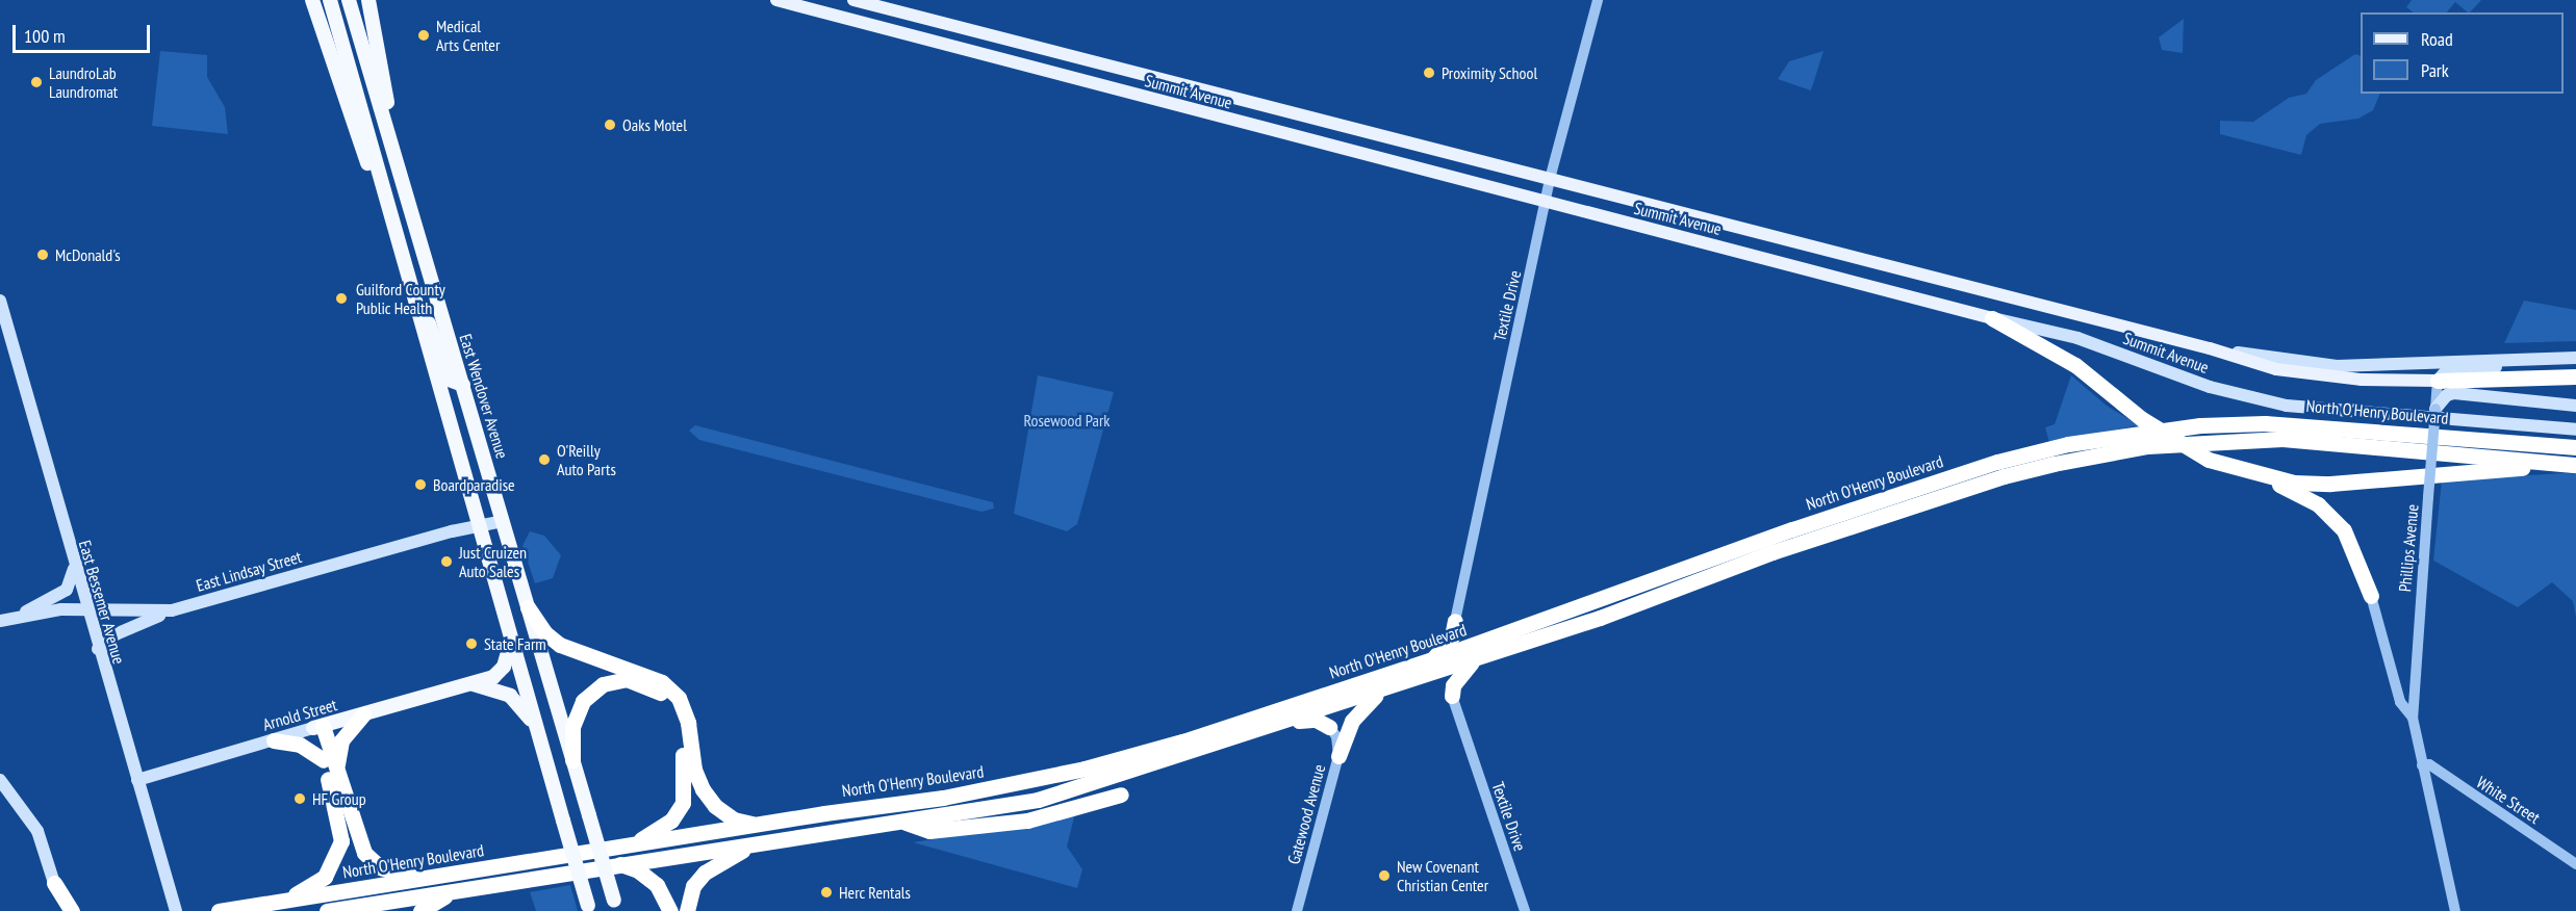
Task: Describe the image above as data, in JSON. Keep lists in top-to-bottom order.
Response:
{
  "streets": {
    "highway": ["East Wendover Avenue", "North O'Henry Boulevard", "Arnold Street"],
    "main road": ["Summit Avenue", "East Lindsay Street", "East Bessemer Avenue"],
    "street": [
      "Textile Drive",
      "Phillips Avenue",
      "White Street",
      "Gatewood Avenue"
    ]
  },
  "crossings": [
    ["Summit Avenue", "Textile Drive"],
    ["Summit Avenue", "Phillips Avenue"],
    ["East Wendover Avenue", "East Lindsay Street"],
    ["Phillips Avenue", "White Street"],
    ["East Lindsay Street", "East Bessemer Avenue"],
    ["East Bessemer Avenue", "Arnold Street"]
  ],
  "parks": ["Rosewood Park"],
  "places": [
    "Medical Arts Center",
    "Proximity School",
    "LaundroLab Laundromat",
    "Oaks Motel",
    "McDonald's",
    "Guilford County Public Health",
    "O'Reilly Auto Parts",
    "Boardparadise",
    "Just Cruizen Auto Sales",
    "State Farm",
    "HF Group",
    "New Covenant Christian Center",
    "Herc Rentals"
  ],
  "legend": ["Road", "Park"],
  "scale_bar": "100 m"
}
